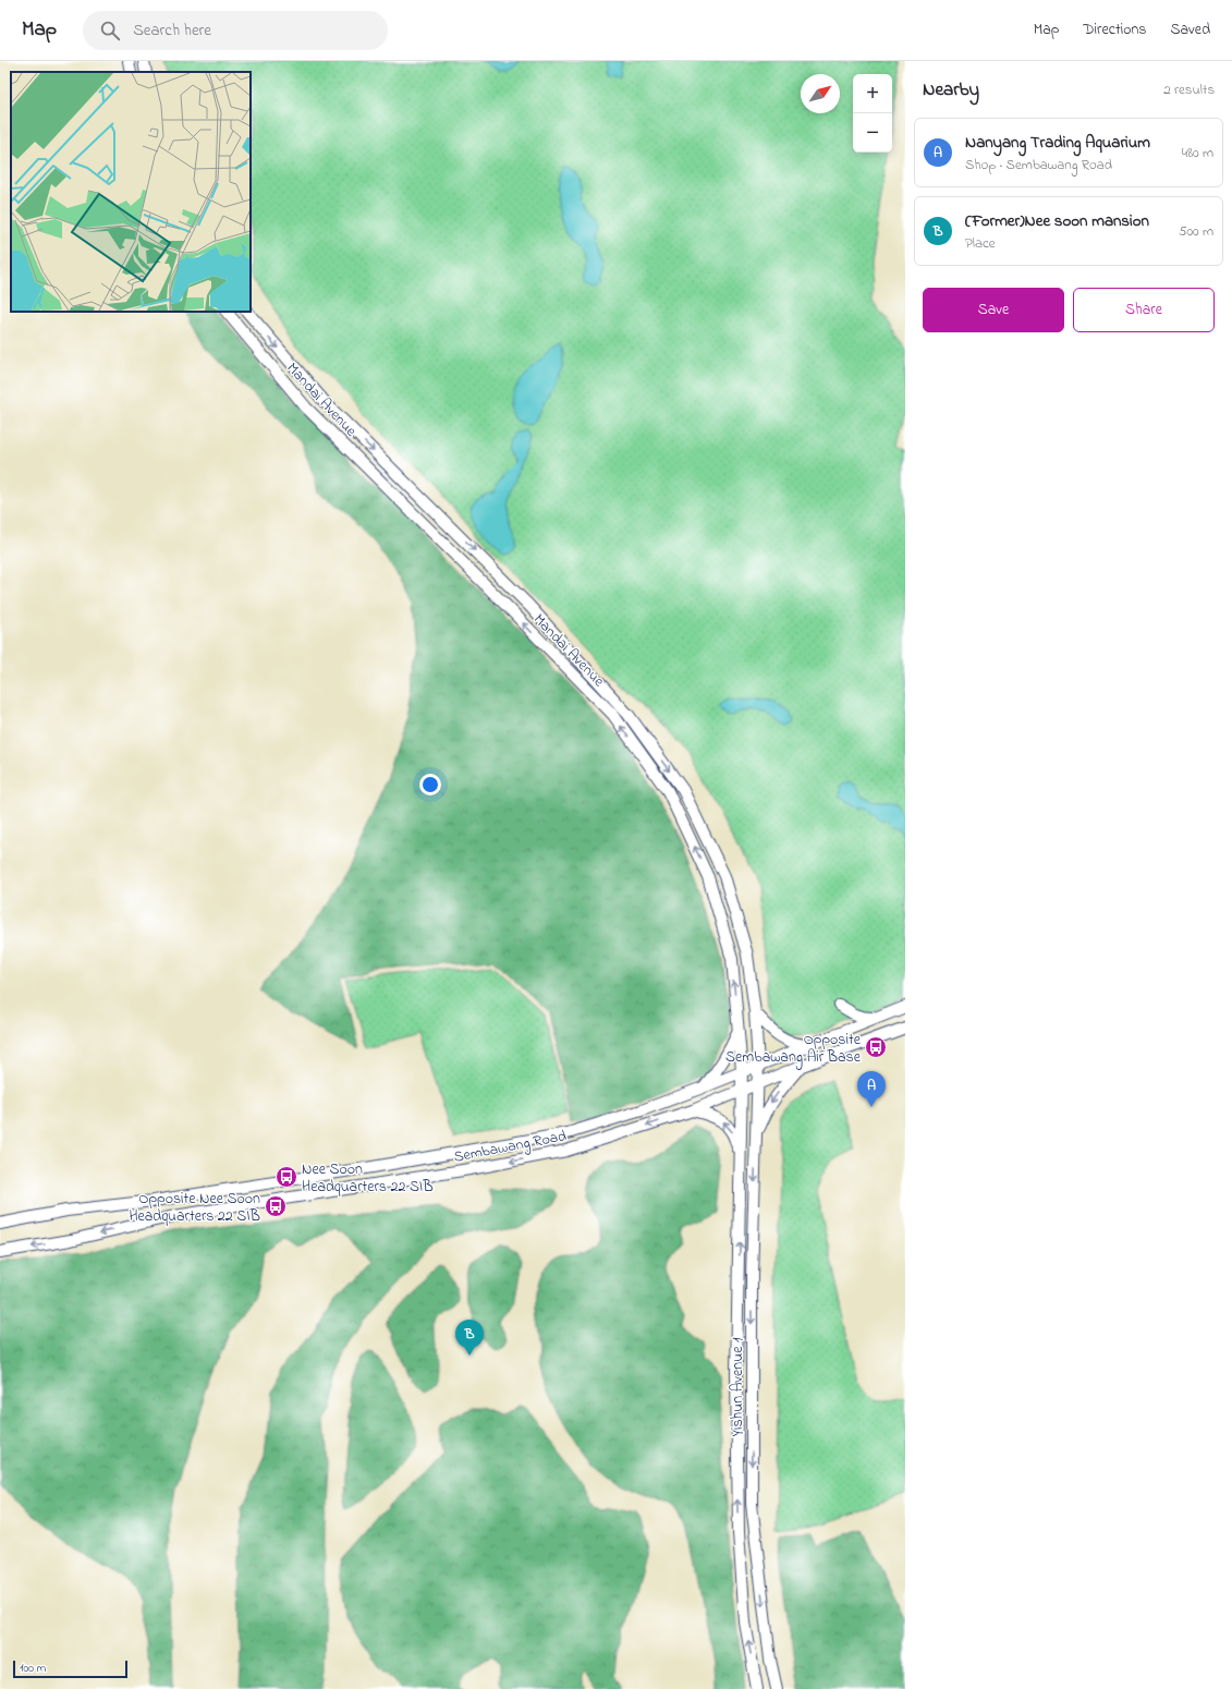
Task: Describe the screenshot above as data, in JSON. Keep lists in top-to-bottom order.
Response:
{
  "streets": {
    "main road": ["Mandai Avenue", "Sembawang Road", "Yishun Avenue 1"]
  },
  "crossings": [
    ["Mandai Avenue", "Sembawang Road"],
    ["Mandai Avenue", "Yishun Avenue 1"],
    ["Sembawang Road", "Yishun Avenue 1"]
  ],
  "places": {
    "bus stop": ["Opposite Sembawang Air Base", "Nee Soon Headquarters 22 SIB", "Opposite Nee Soon Headquarters 22 SIB"]
  },
  "scale_bar": "100 m",
  "north": "top right",
  "page": {
    "header": "Map",
    "search": "Search here",
    "nav": ["Map", "Directions", "Saved"],
    "heading": ["Nearby", "2 results"],
    "map_buttons": ["+", "−"],
    "list": [
      {
        "mark": "A",
        "name": "Nanyang Trading Aquarium",
        "note": "Shop · Sembawang Road",
        "value": "480 m"
      },
      {
        "mark": "B",
        "name": "(Former)Nee soon mansion",
        "note": "Place",
        "value": "500 m"
      }
    ],
    "buttons": ["Save", "Share"],
    "pins": ["A", "B"],
    "scale": "100 m"
  }
}
